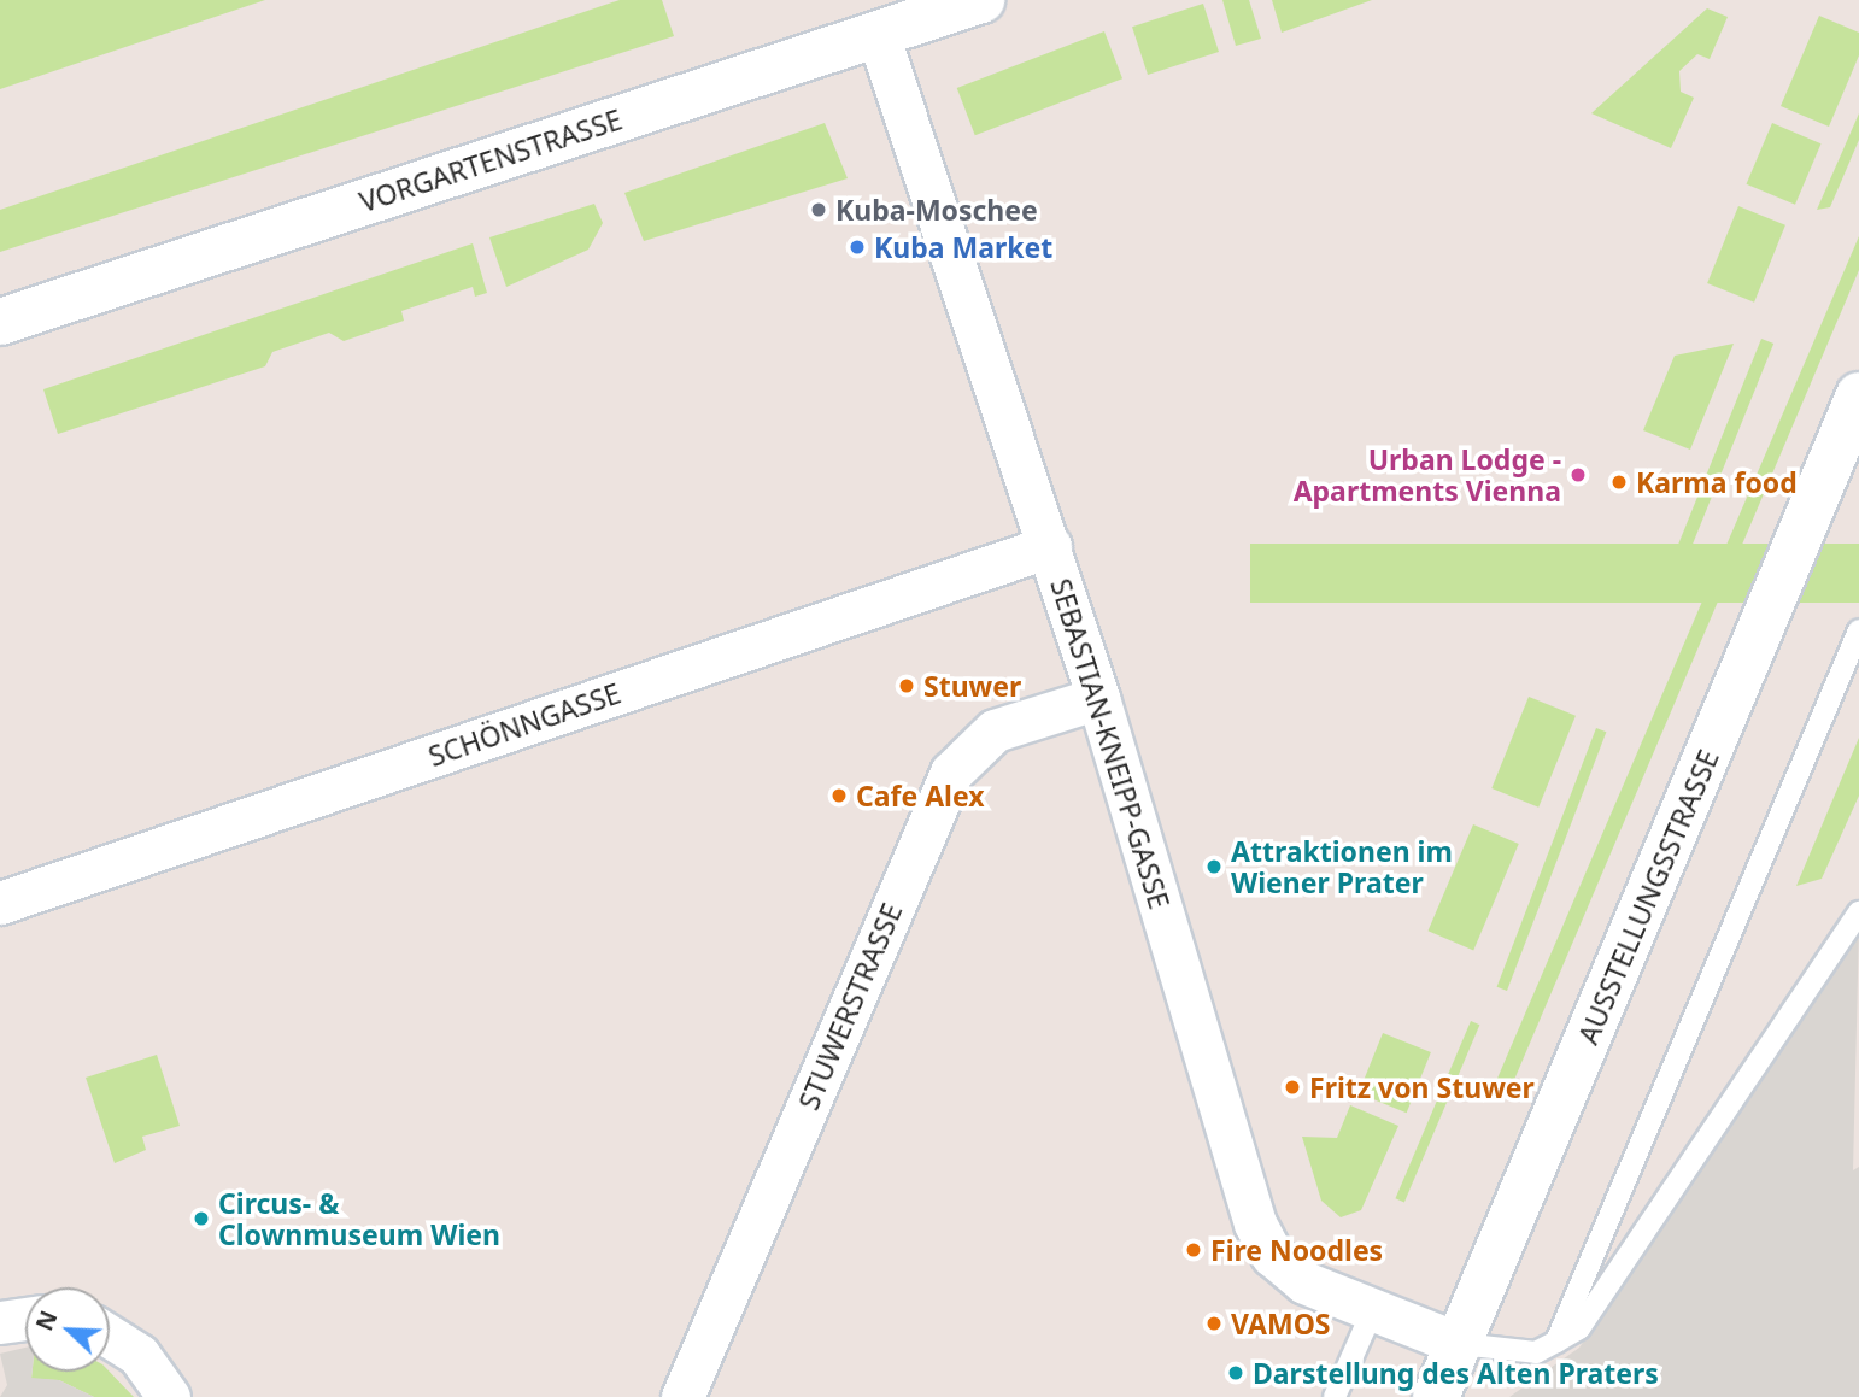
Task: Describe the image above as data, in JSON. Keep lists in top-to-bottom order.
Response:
{
  "streets": {
    "main road": ["VORGARTENSTRASSE", "AUSSTELLUNGSSTRASSE"],
    "street": ["SCHÖNNGASSE", "SEBASTIAN-KNEIPP-GASSE", "STUWERSTRASSE"]
  },
  "crossings": [
    ["VORGARTENSTRASSE", "SEBASTIAN-KNEIPP-GASSE"],
    ["SCHÖNNGASSE", "SEBASTIAN-KNEIPP-GASSE"],
    ["SEBASTIAN-KNEIPP-GASSE", "AUSSTELLUNGSSTRASSE"],
    ["SEBASTIAN-KNEIPP-GASSE", "STUWERSTRASSE"]
  ],
  "places": [
    "Kuba-Moschee",
    "Kuba Market",
    "Urban Lodge - Apartments Vienna",
    "Karma food",
    "Stuwer",
    "Cafe Alex",
    "Attraktionen im Wiener Prater",
    "Fritz von Stuwer",
    "Circus- & Clownmuseum Wien",
    "Fire Noodles",
    "VAMOS",
    "Darstellung des Alten Praters"
  ],
  "north": "top left"
}
